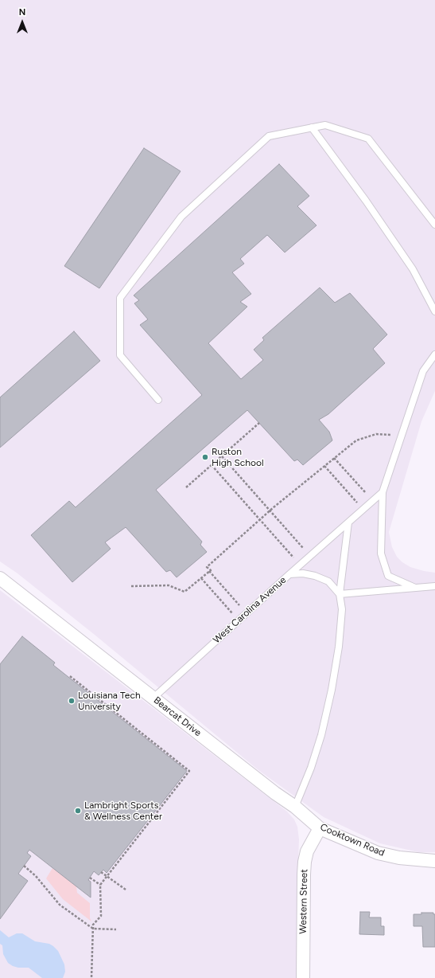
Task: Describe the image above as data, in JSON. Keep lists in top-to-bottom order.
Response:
{
  "streets": {
    "street": ["Bearcat Drive", "Cooktown Road", "Western Street"],
    "lane": ["West Carolina Avenue"]
  },
  "crossings": [
    ["West Carolina Avenue", "Bearcat Drive"],
    ["Bearcat Drive", "Cooktown Road"],
    ["Cooktown Road", "Western Street"]
  ],
  "places": ["Ruston High School", "Louisiana Tech University", "Lambright Sports & Wellness Center"],
  "north": "top"
}
